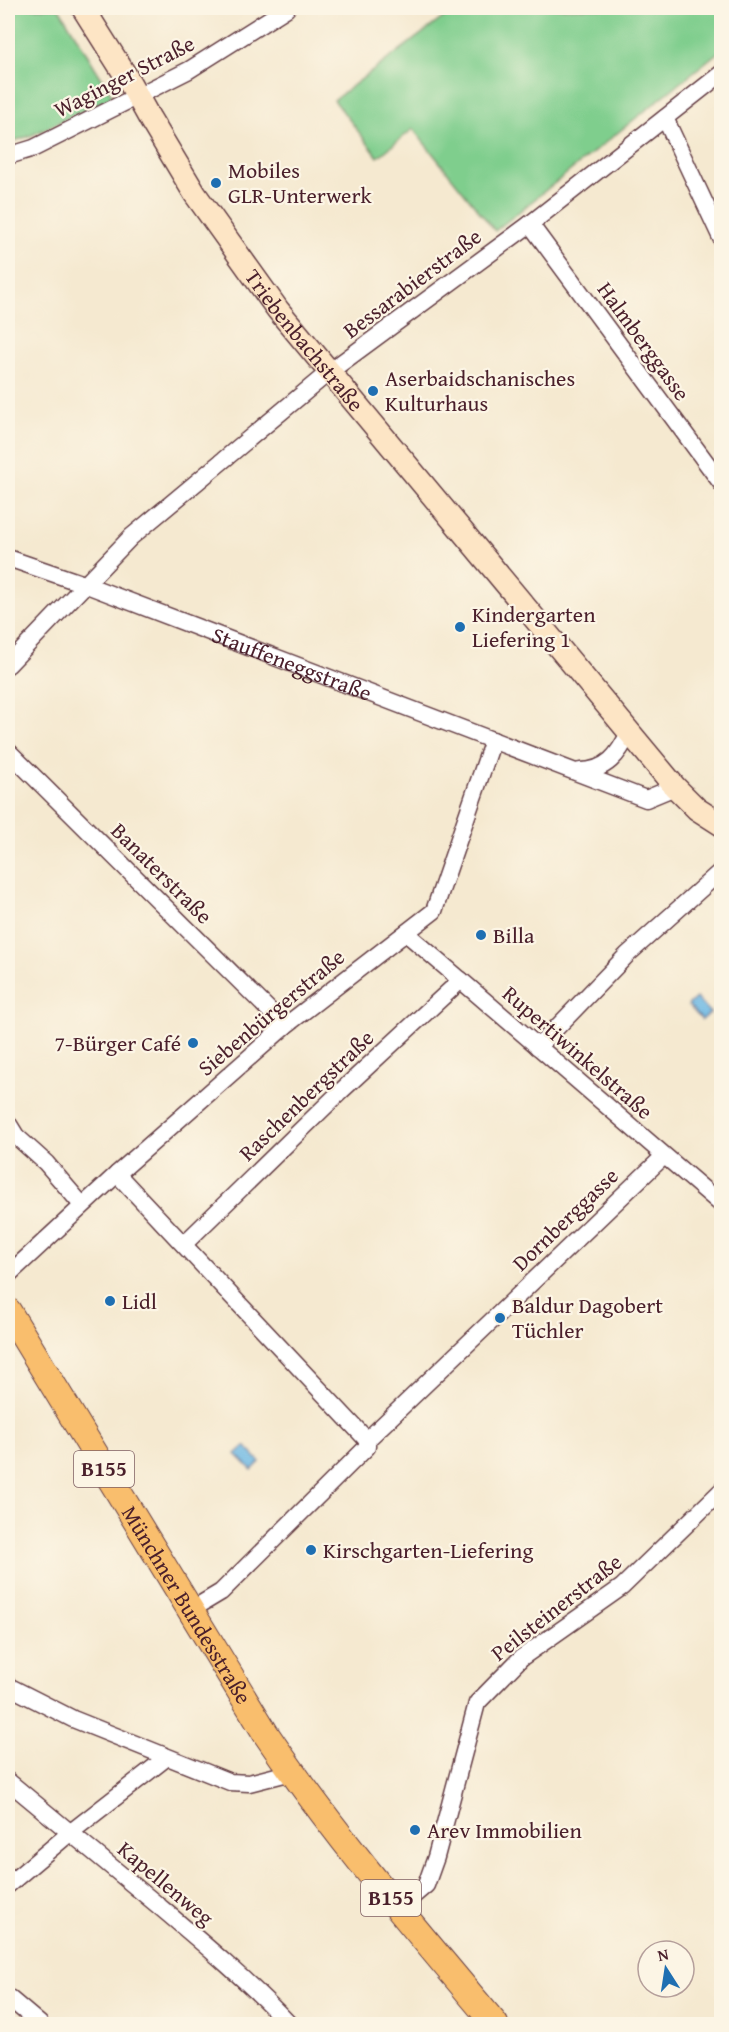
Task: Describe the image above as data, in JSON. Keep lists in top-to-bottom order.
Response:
{
  "streets": {
    "main road": ["B155", "Münchner Bundesstraße"],
    "street": [
      "Waginger Straße",
      "Bessarabierstraße",
      "Triebenbachstraße",
      "Halmberggasse",
      "Stauffeneggstraße",
      "Banaterstraße",
      "Siebenbürgerstraße",
      "Rupertiwinkelstraße",
      "Raschenbergstraße",
      "Dornberggasse",
      "Peilsteinerstraße",
      "Kapellenweg"
    ]
  },
  "crossings": [
    ["Waginger Straße", "Triebenbachstraße"],
    ["Bessarabierstraße", "Triebenbachstraße"],
    ["Bessarabierstraße", "Halmberggasse"],
    ["Bessarabierstraße", "Stauffeneggstraße"],
    ["Triebenbachstraße", "Stauffeneggstraße"],
    ["Stauffeneggstraße", "Siebenbürgerstraße"],
    ["Banaterstraße", "Siebenbürgerstraße"],
    ["Siebenbürgerstraße", "Rupertiwinkelstraße"],
    ["Rupertiwinkelstraße", "Raschenbergstraße"],
    ["Rupertiwinkelstraße", "Dornberggasse"],
    ["Dornberggasse", "Münchner Bundesstraße"],
    ["B155", "Münchner Bundesstraße"],
    ["B155", "Peilsteinerstraße"]
  ],
  "places": [
    "Mobiles GLR-Unterwerk",
    "Aserbaidschanisches Kulturhaus",
    "Kindergarten Liefering 1",
    "Billa",
    "7-Bürger Café",
    "Lidl",
    "Baldur Dagobert Tüchler",
    "Kirschgarten-Liefering",
    "Arev Immobilien"
  ],
  "north": "top"
}
